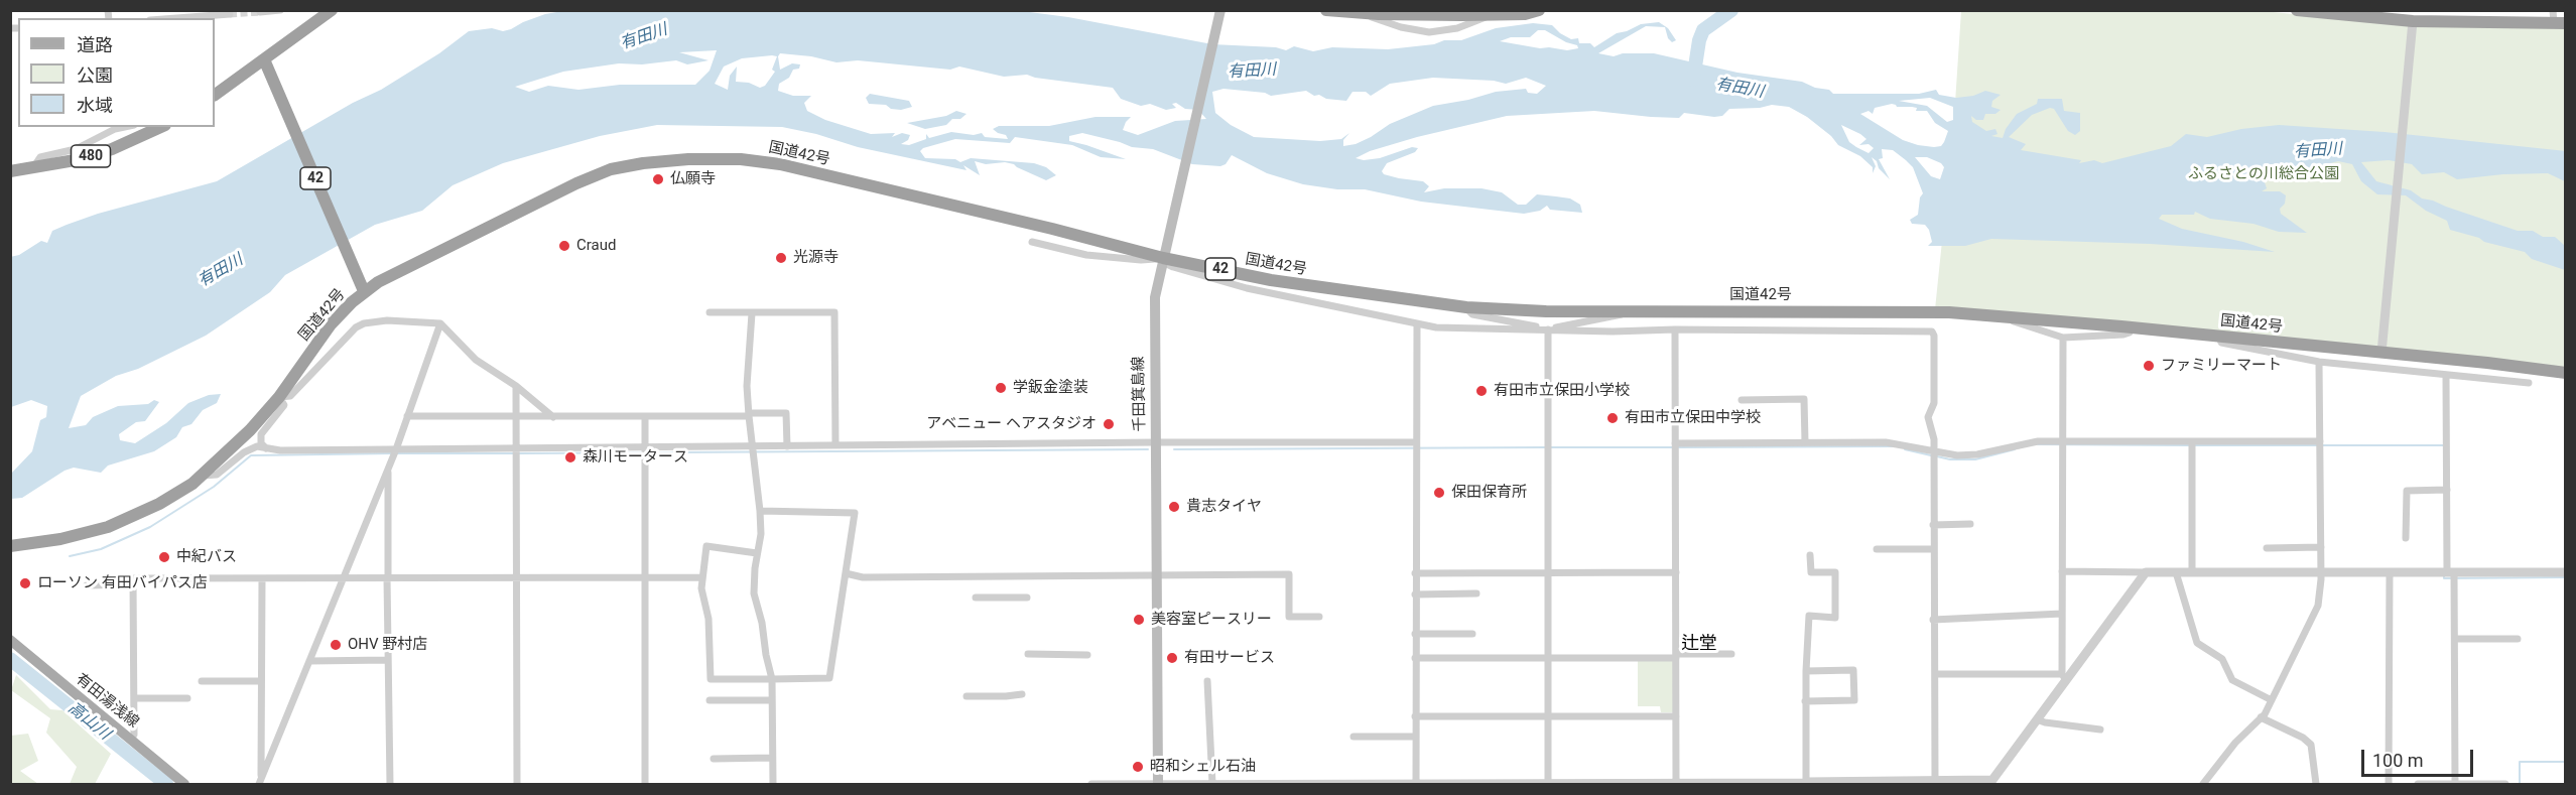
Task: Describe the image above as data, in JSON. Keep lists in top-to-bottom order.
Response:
{
  "streets": {
    "highway": ["国道42号", "480", "42"],
    "main road": ["千田箕島線", "有田湯浅線"]
  },
  "crossings": [
    ["国道42号", "42"],
    ["国道42号", "千田箕島線"]
  ],
  "districts": ["辻堂"],
  "water": ["有田川", "高山川"],
  "parks": ["ふるさとの川総合公園"],
  "places": [
    "仏願寺",
    "Craud",
    "光源寺",
    "ファミリーマート",
    "学鈑金塗装",
    "有田市立保田小学校",
    "有田市立保田中学校",
    "アベニュー ヘアスタジオ",
    "森川モータース",
    "保田保育所",
    "貴志タイヤ",
    "中紀バス",
    "ローソン 有田バイパス店",
    "美容室ピースリー",
    "OHV 野村店",
    "有田サービス",
    "昭和シェル石油"
  ],
  "legend": ["道路", "公園", "水域"],
  "scale_bar": "100 m"
}
